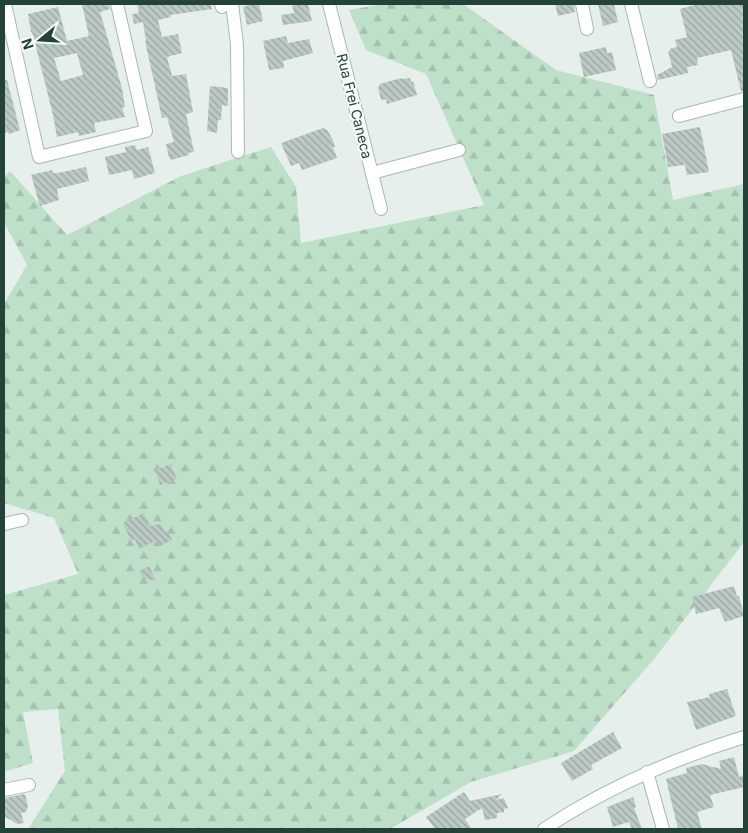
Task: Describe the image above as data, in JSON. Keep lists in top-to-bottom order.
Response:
{
  "streets": {
    "street": ["Rua Frei Caneca"]
  },
  "north": "left"
}
